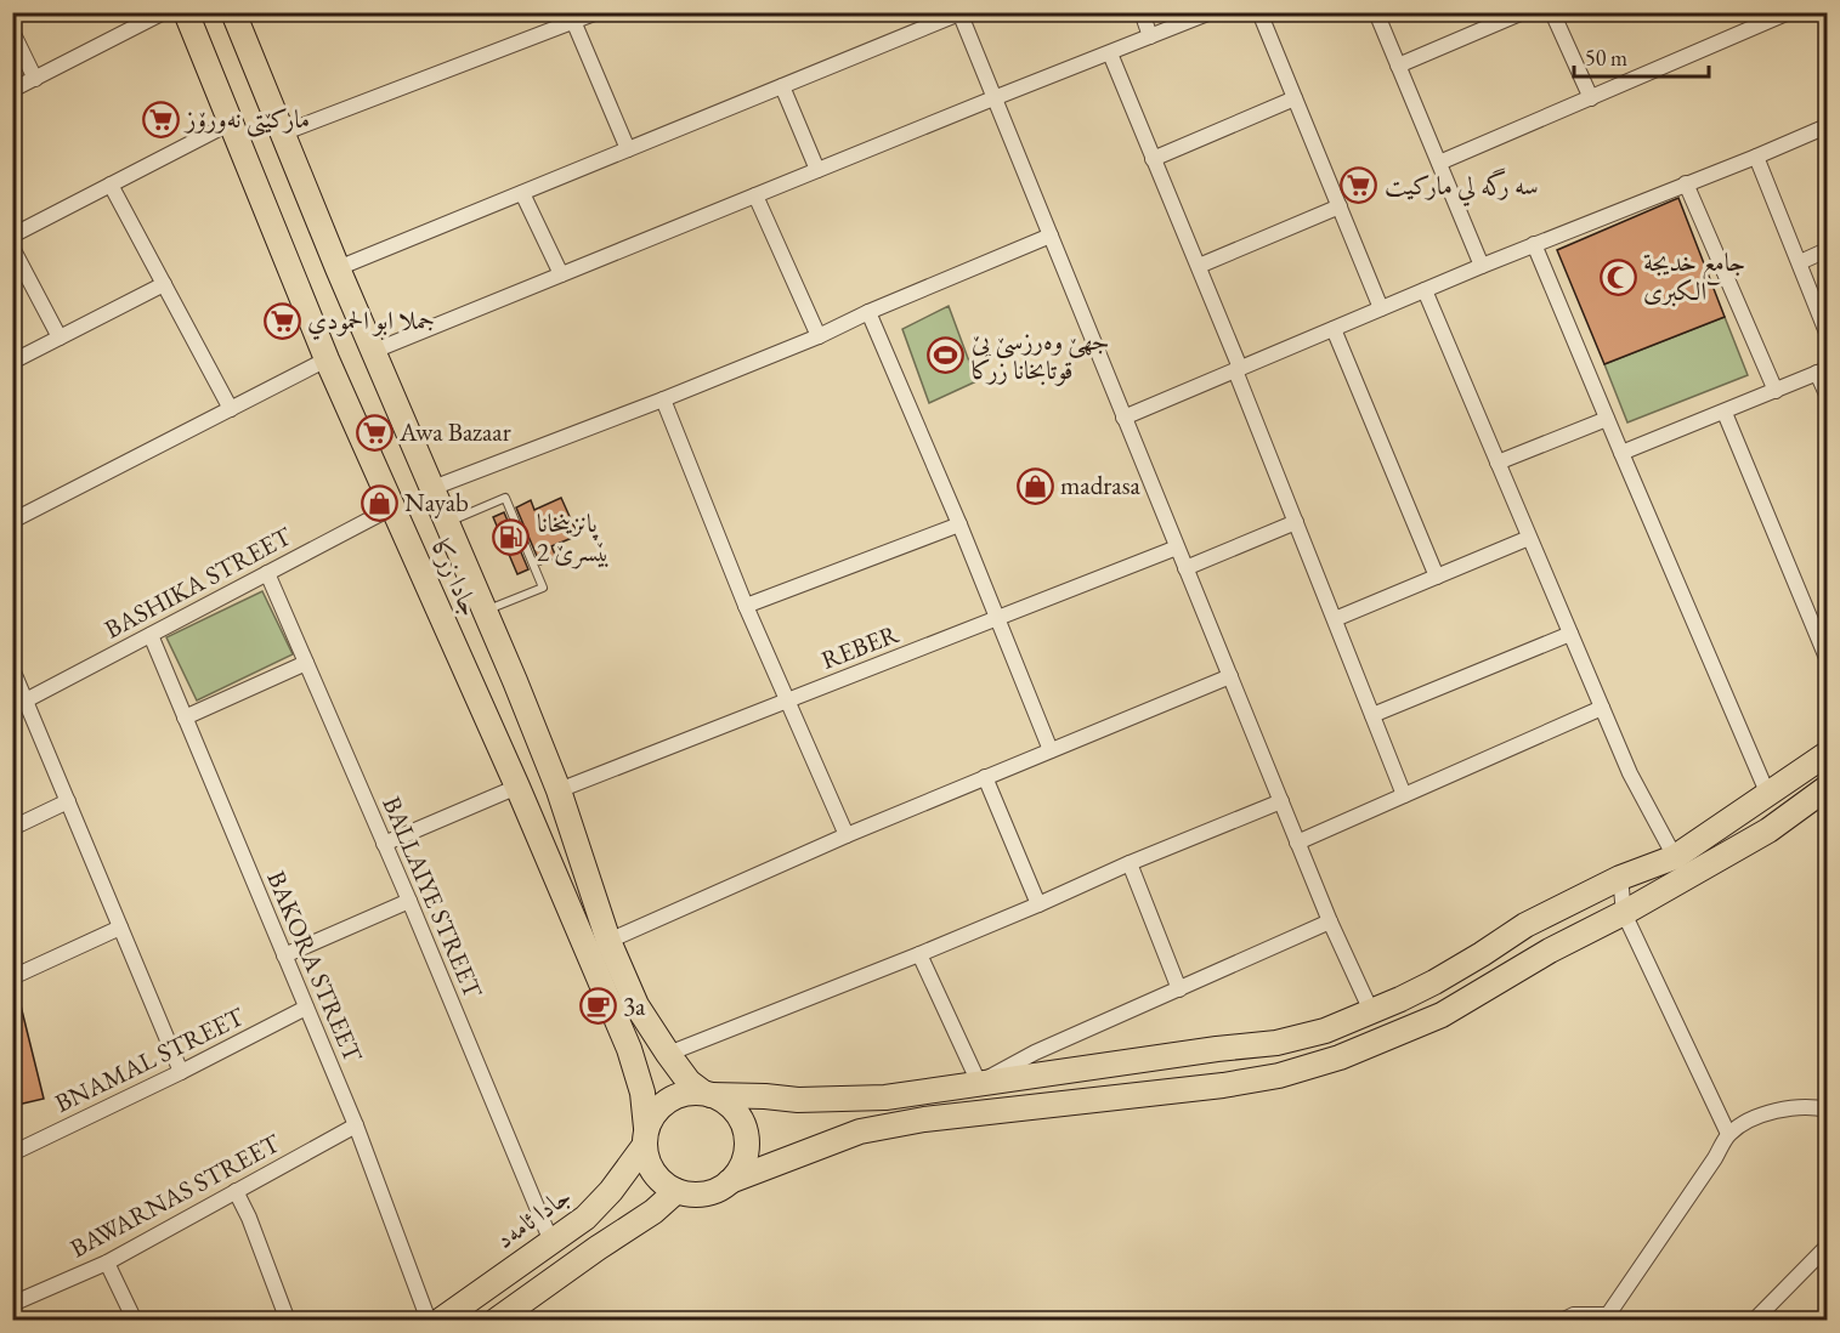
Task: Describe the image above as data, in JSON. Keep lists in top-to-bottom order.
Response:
{
  "streets": {
    "main road": ["جادا زرکا", "جادا ئامەد"],
    "street": [
      "BASHIKA STREET",
      "REBER",
      "BALLAIYE STREET",
      "BAKORA STREET",
      "BNAMAL STREET",
      "BAWARNAS STREET"
    ]
  },
  "crossings": [
    ["جادا زرکا", "BASHIKA STREET"],
    ["جادا زرکا", "REBER"],
    ["جادا زرکا", "جادا ئامەد"],
    ["BASHIKA STREET", "BALLAIYE STREET"],
    ["BASHIKA STREET", "BAKORA STREET"],
    ["BALLAIYE STREET", "جادا ئامەد"],
    ["BAKORA STREET", "BNAMAL STREET"],
    ["BAKORA STREET", "BAWARNAS STREET"]
  ],
  "places": {
    "supermarket": [
      "مارکێتی نەورۆز",
      "سه رگه لي ماركيت",
      "جملا ابو الحمودي",
      "Awa Bazaar"
    ],
    "mosque": ["جامع خدیجة الکبری"],
    "sports": ["جھێ وەرزسێ یێ قوتابخانا زرکا"],
    "shop": ["madrasa", "Nayab"],
    "fuel station": ["پانزینخانا بێسرێ 2"],
    "cafe": ["3a"]
  },
  "scale_bar": "50 m"
}
